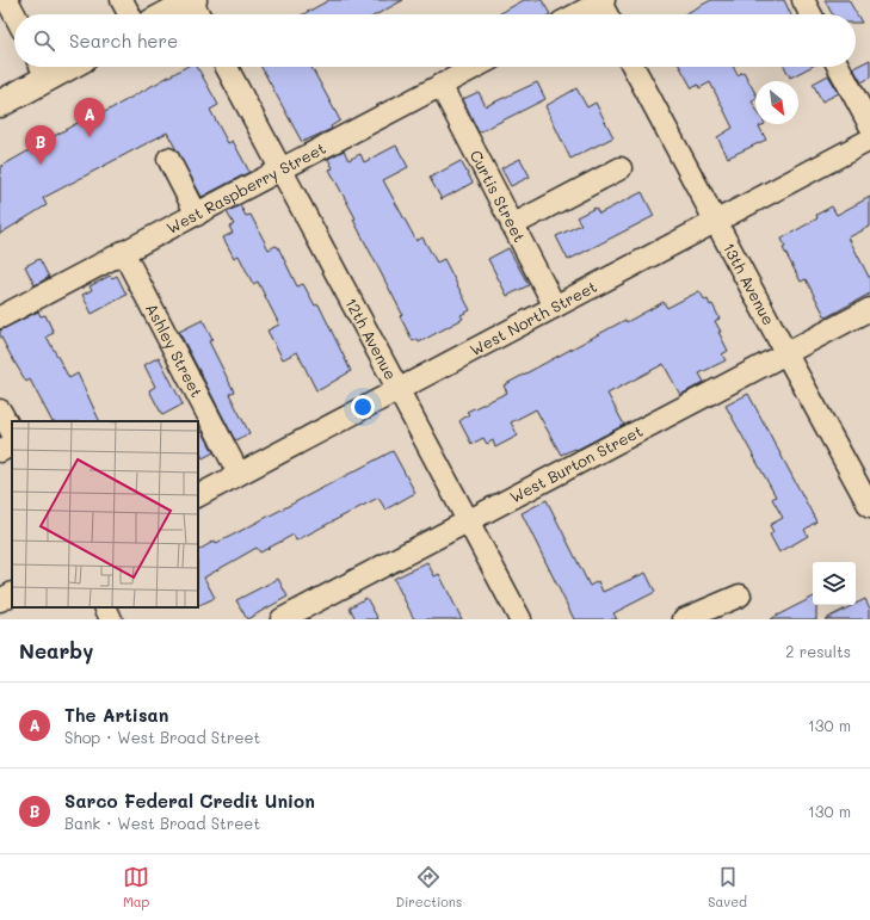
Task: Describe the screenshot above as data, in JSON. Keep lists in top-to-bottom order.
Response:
{
  "streets": {
    "street": [
      "West Raspberry Street",
      "Curtis Street",
      "13th Avenue",
      "West North Street",
      "12th Avenue",
      "Ashley Street",
      "West Burton Street"
    ]
  },
  "crossings": [
    ["West Raspberry Street", "Curtis Street"],
    ["West Raspberry Street", "12th Avenue"],
    ["West Raspberry Street", "Ashley Street"],
    ["Curtis Street", "West North Street"],
    ["13th Avenue", "West North Street"],
    ["13th Avenue", "West Burton Street"],
    ["West North Street", "12th Avenue"],
    ["West North Street", "Ashley Street"],
    ["12th Avenue", "West Burton Street"]
  ],
  "north": "bottom right",
  "page": {
    "search": "Search here",
    "pins": ["A", "B"],
    "heading": ["Nearby", "2 results"],
    "list": [
      {
        "mark": "A",
        "name": "The Artisan",
        "note": "Shop · West Broad Street",
        "value": "130 m"
      },
      {
        "mark": "B",
        "name": "Sarco Federal Credit Union",
        "note": "Bank · West Broad Street",
        "value": "130 m"
      }
    ],
    "nav": ["Map", "Directions", "Saved"]
  }
}
